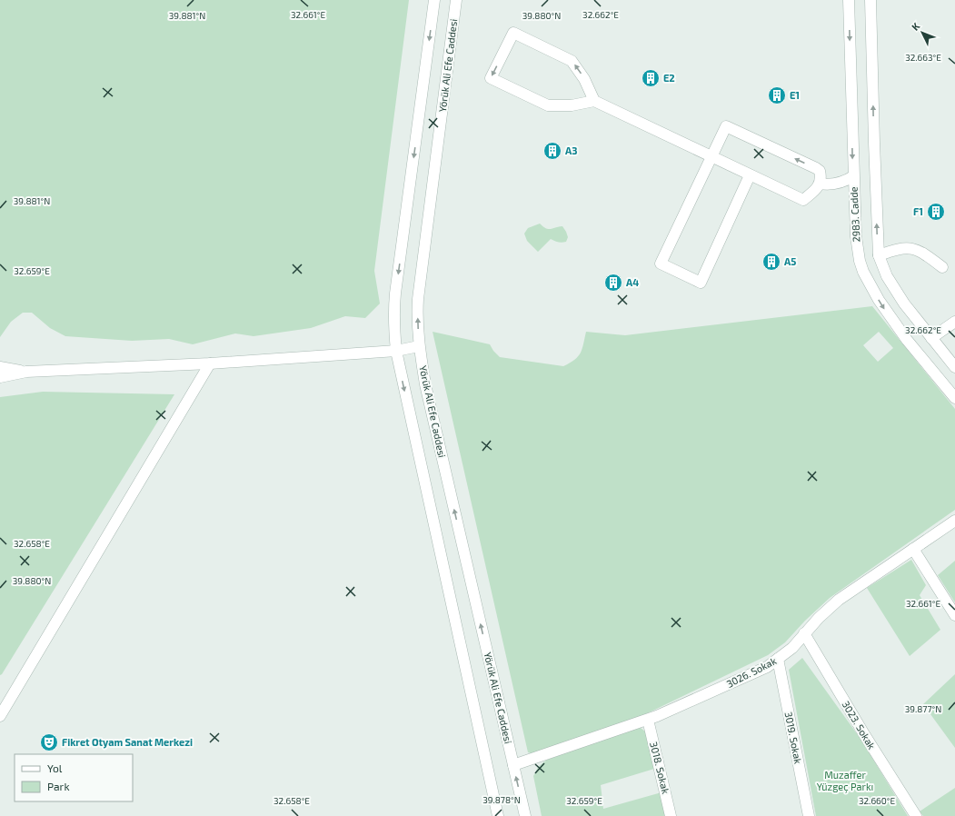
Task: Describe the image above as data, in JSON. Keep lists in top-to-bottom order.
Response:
{
  "streets": {
    "street": [
      "Yörük Ali Efe Caddesi",
      "2983. Cadde",
      "3026. Sokak",
      "3023. Sokak",
      "3019. Sokak",
      "3018. Sokak"
    ]
  },
  "crossings": [
    ["Yörük Ali Efe Caddesi", "3026. Sokak"],
    ["3026. Sokak", "3023. Sokak"],
    ["3026. Sokak", "3019. Sokak"],
    ["3026. Sokak", "3018. Sokak"]
  ],
  "parks": ["Muzaffer Yüzgeç Parkı"],
  "places": {
    "building": [
      "E2",
      "E1",
      "A3",
      "F1",
      "A5",
      "A4"
    ],
    "theatre": ["Fikret Otyam Sanat Merkezi"]
  },
  "legend": ["Yol", "Park"],
  "north": "top left",
  "coordinates": [
    "32.661°E",
    "32.662°E",
    "39.881°N",
    "39.880°N",
    "32.663°E",
    "32.659°E",
    "32.658°E",
    "39.877°N",
    "39.878°N",
    "32.660°E"
  ]
}
